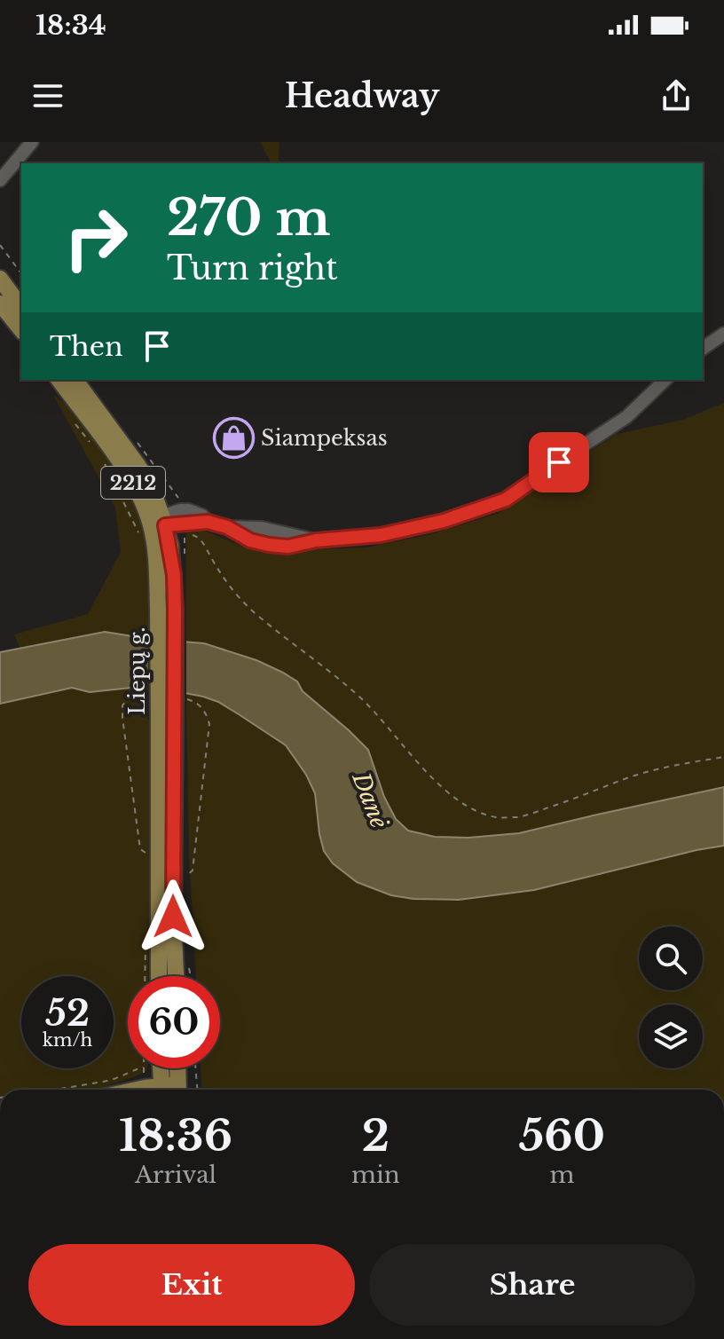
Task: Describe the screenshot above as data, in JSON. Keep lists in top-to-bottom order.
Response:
{
  "streets": {
    "main road": ["2212", "Liepų g."]
  },
  "water": ["Danė"],
  "places": {
    "shop": ["Siampeksas"]
  },
  "page": {
    "status": "18:34",
    "header": "Headway",
    "turn": ["270 m", "Turn right"],
    "then": "Then",
    "speed": "52 km/h",
    "limit": "60",
    "eta": [
      "18:36",
      "Arrival",
      "2",
      "min",
      "560",
      "m"
    ],
    "buttons": ["Exit", "Share"]
  }
}
